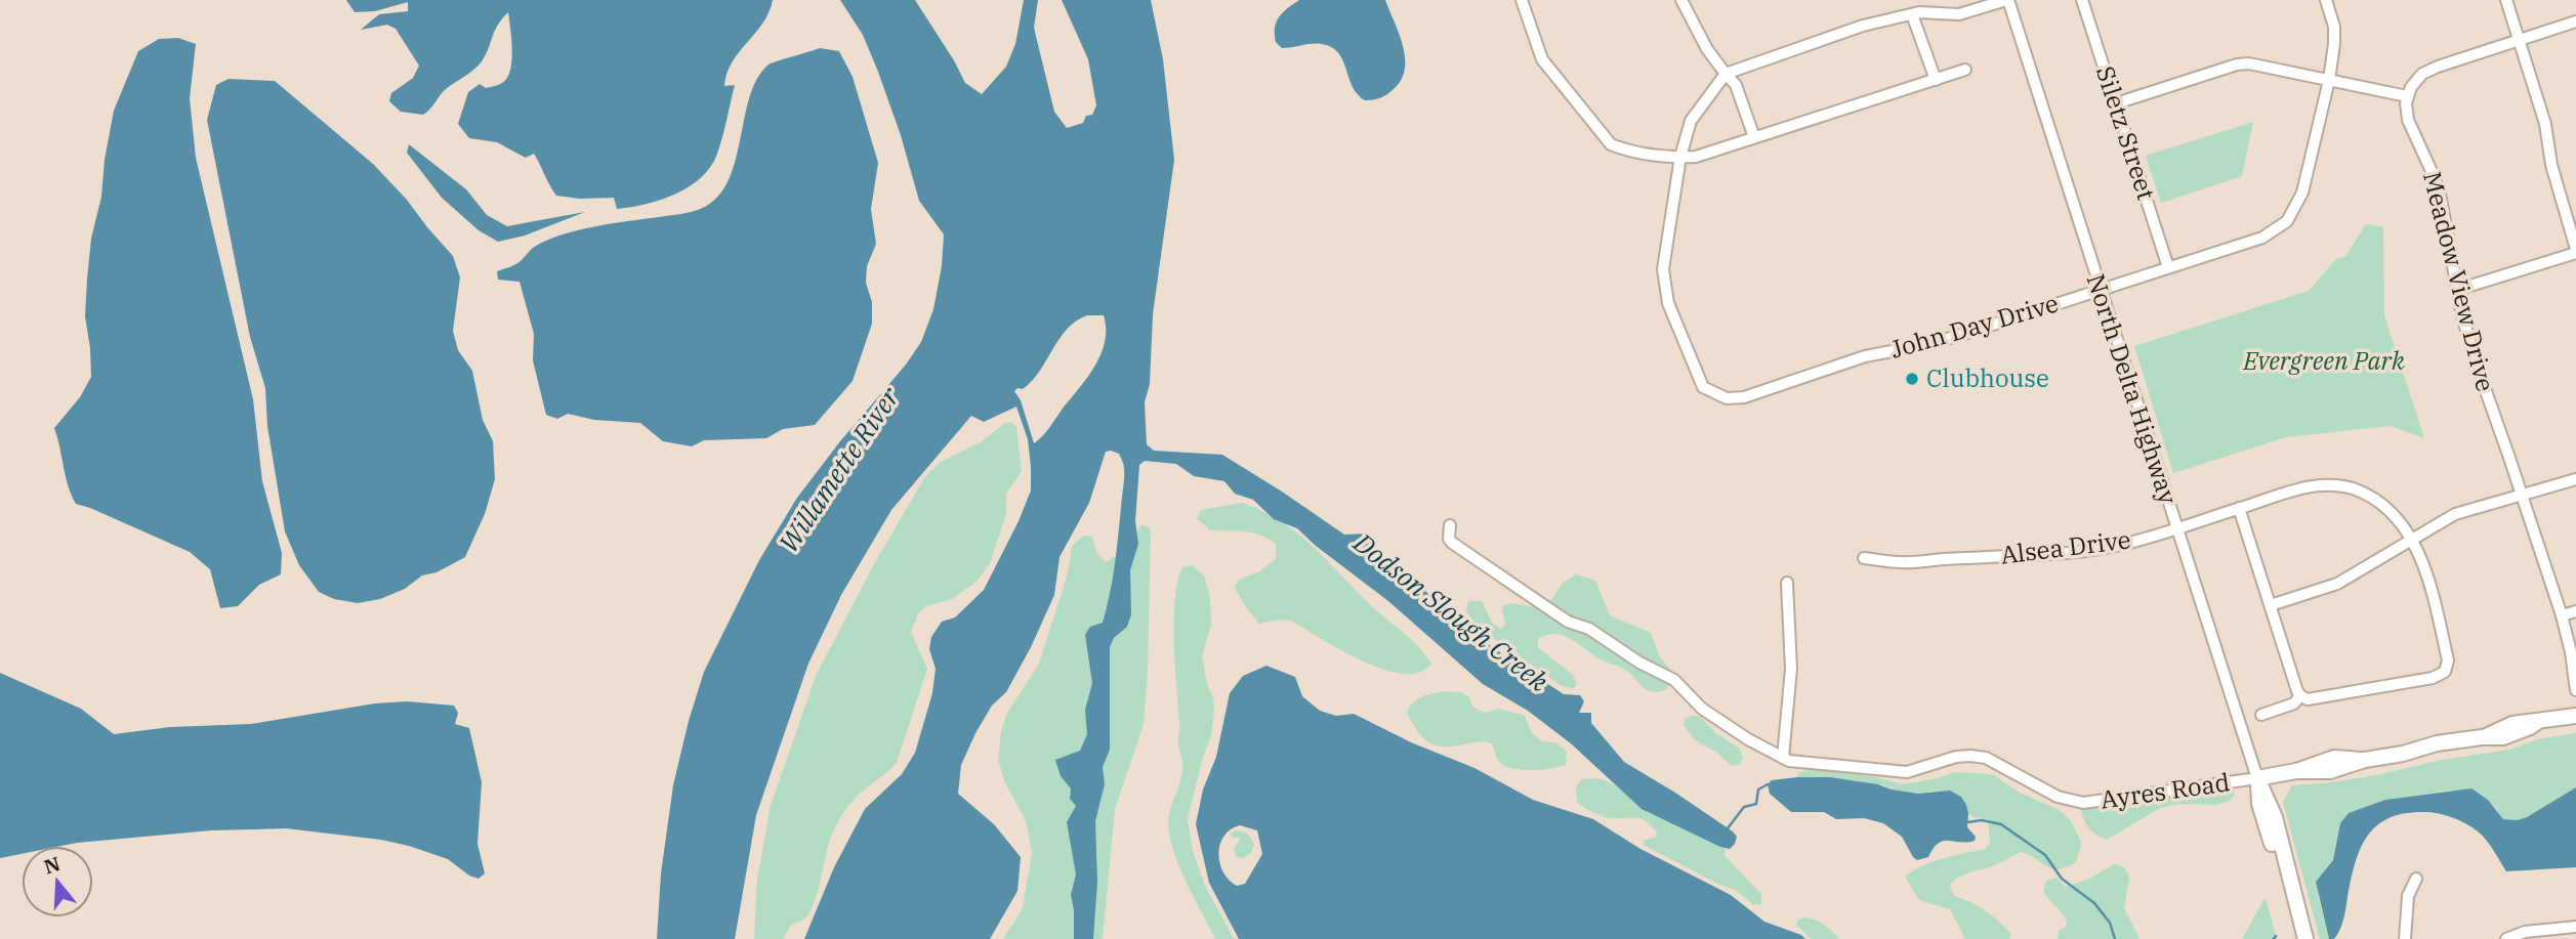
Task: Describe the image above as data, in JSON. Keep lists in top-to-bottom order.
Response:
{
  "streets": {
    "street": [
      "Siletz Street",
      "Meadow View Drive",
      "John Day Drive",
      "North Delta Highway",
      "Alsea Drive",
      "Ayres Road"
    ]
  },
  "crossings": [
    ["Siletz Street", "John Day Drive"],
    ["John Day Drive", "North Delta Highway"],
    ["North Delta Highway", "Alsea Drive"],
    ["North Delta Highway", "Ayres Road"]
  ],
  "water": ["Willamette River", "Dodson Slough Creek"],
  "parks": ["Evergreen Park"],
  "places": ["Clubhouse"],
  "north": "top"
}
